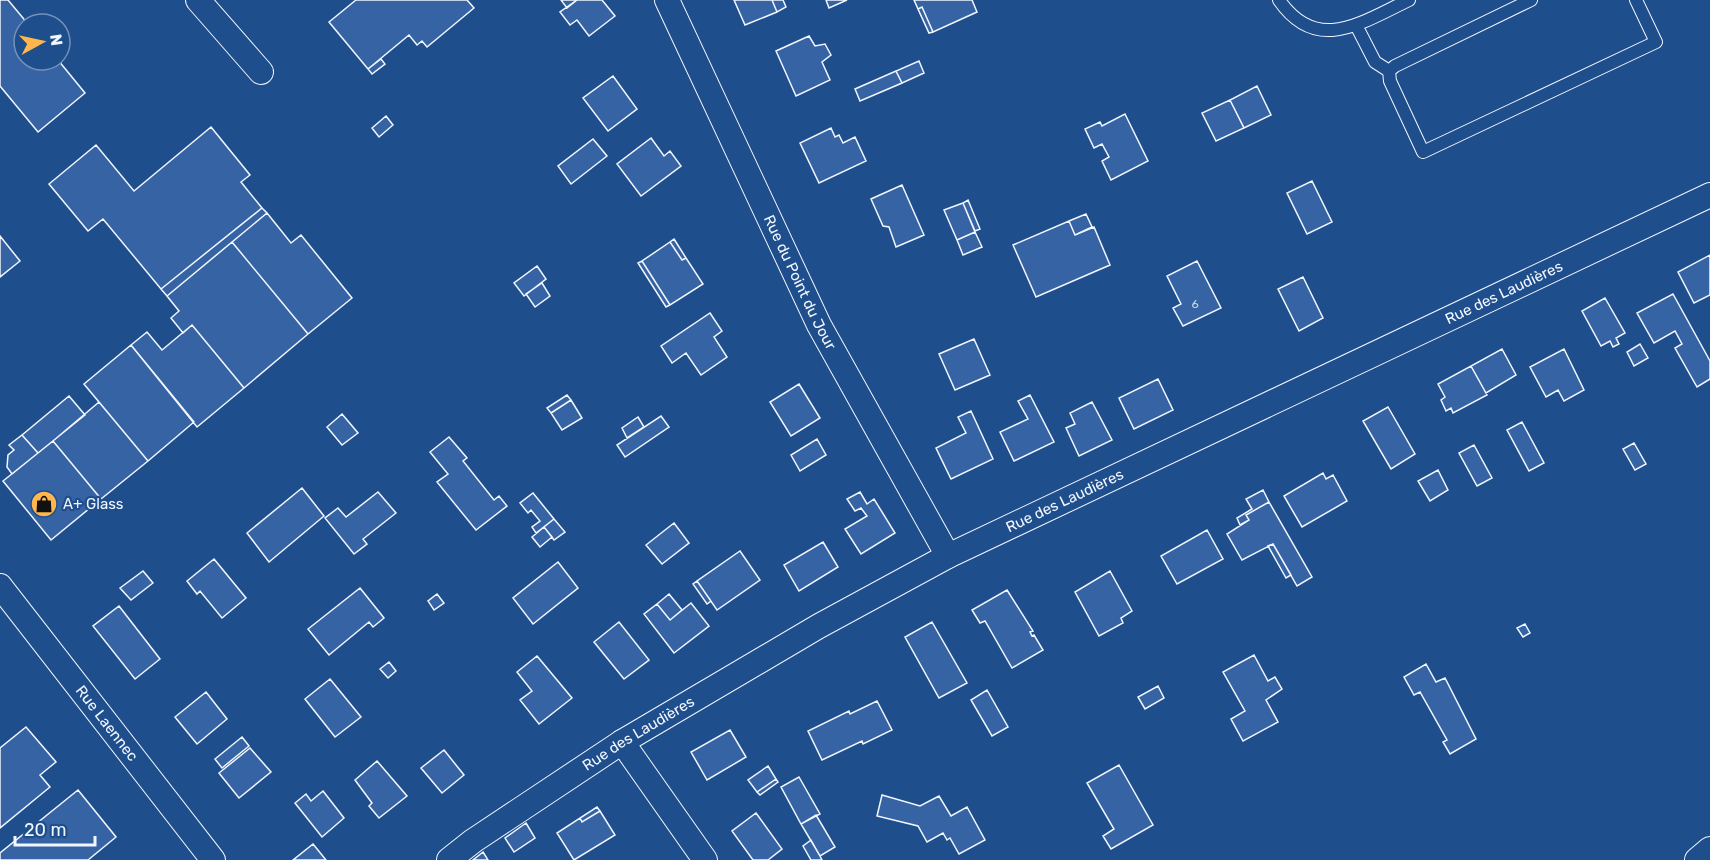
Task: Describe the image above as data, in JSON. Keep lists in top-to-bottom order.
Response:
{
  "streets": {
    "street": ["Rue du Point du Jour", "Rue des Laudières", "Rue Laennec"]
  },
  "crossings": [
    ["Rue du Point du Jour", "Rue des Laudières"]
  ],
  "places": {
    "shop": ["A+ Glass"]
  },
  "house_numbers": ["6"],
  "scale_bar": "20 m",
  "north": "right"
}
